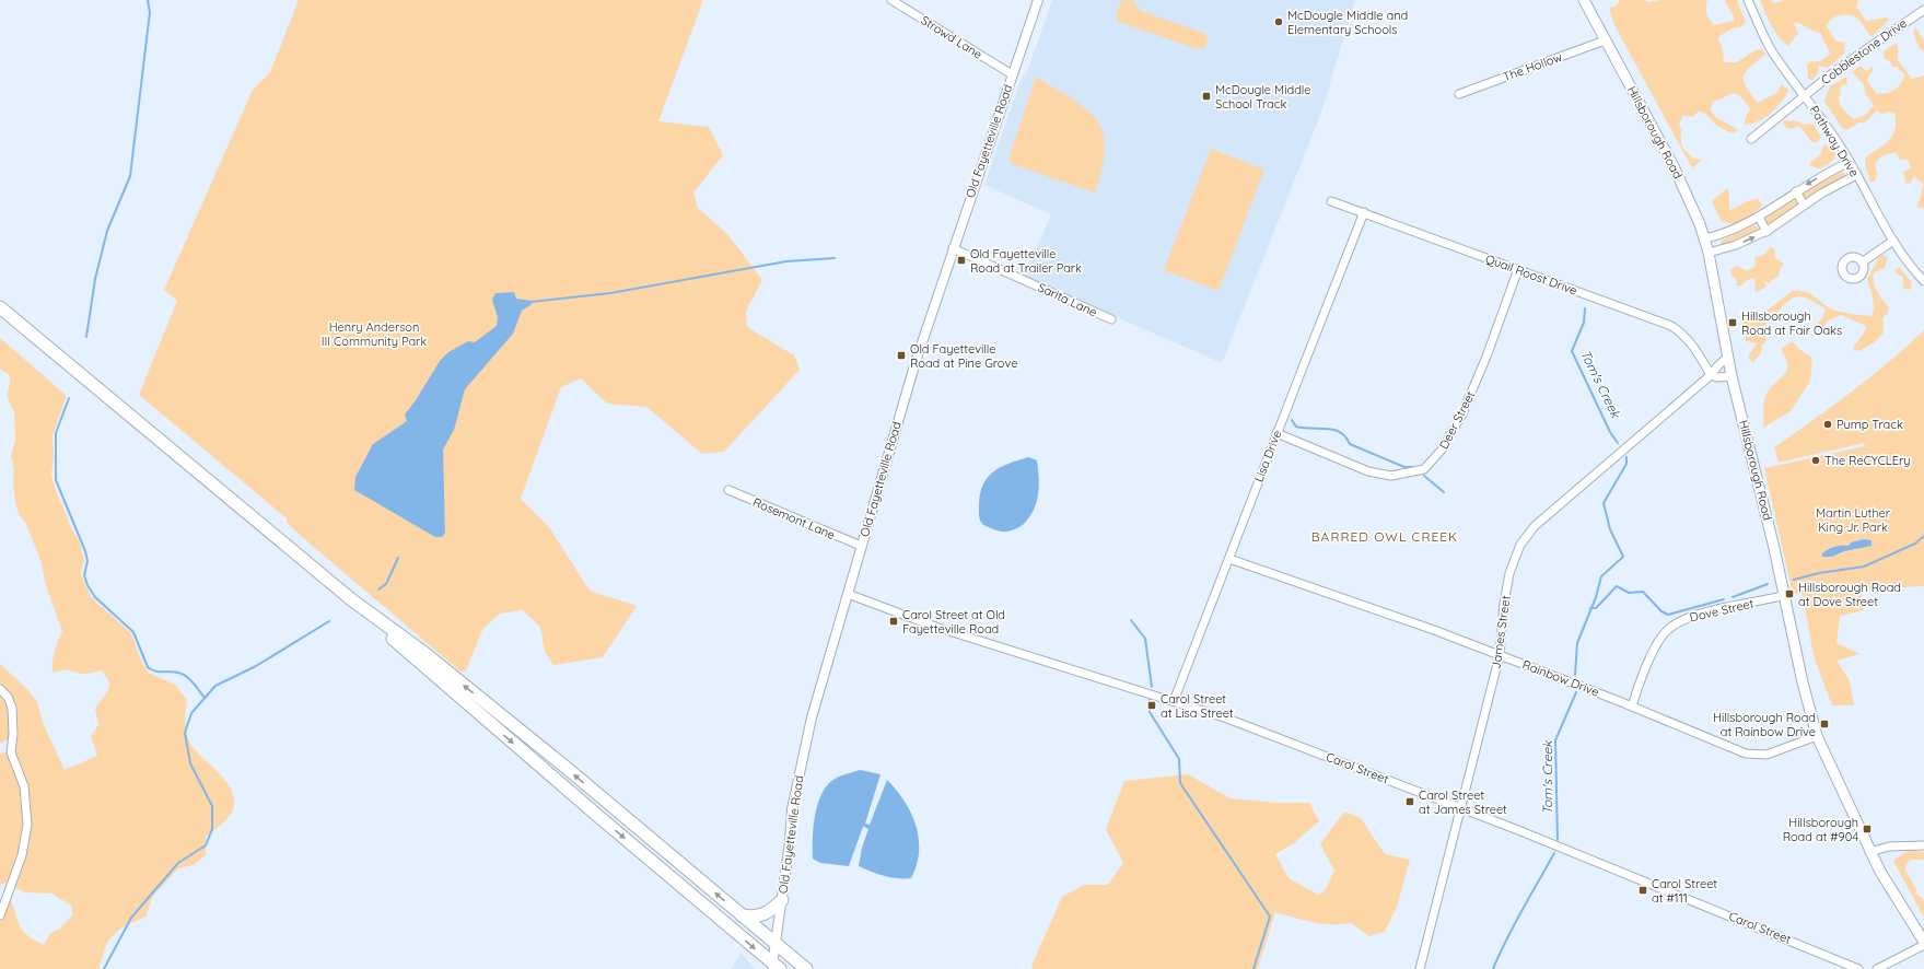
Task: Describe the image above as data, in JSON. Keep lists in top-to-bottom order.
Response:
{
  "streets": {
    "main road": ["Hillsborough Road"],
    "street": [
      "Strowd Lane",
      "Cobblestone Drive",
      "The Hollow",
      "Old Fayetteville Road",
      "Pathway Drive",
      "Quail Roost Drive",
      "Sarita Lane",
      "Deer Street",
      "Lisa Drive",
      "Rosemont Lane",
      "Dove Street",
      "James Street",
      "Rainbow Drive",
      "Carol Street"
    ]
  },
  "crossings": [
    ["Strowd Lane", "Old Fayetteville Road"],
    ["Cobblestone Drive", "Pathway Drive"],
    ["The Hollow", "Hillsborough Road"],
    ["Hillsborough Road", "Dove Street"],
    ["Hillsborough Road", "James Street"],
    ["Hillsborough Road", "Rainbow Drive"],
    ["Old Fayetteville Road", "Sarita Lane"],
    ["Old Fayetteville Road", "Rosemont Lane"],
    ["Old Fayetteville Road", "Carol Street"],
    ["Quail Roost Drive", "Deer Street"],
    ["Quail Roost Drive", "Lisa Drive"],
    ["Quail Roost Drive", "James Street"],
    ["Deer Street", "Lisa Drive"],
    ["Lisa Drive", "Rainbow Drive"],
    ["Lisa Drive", "Carol Street"],
    ["Dove Street", "Rainbow Drive"],
    ["James Street", "Rainbow Drive"],
    ["James Street", "Carol Street"]
  ],
  "districts": ["BARRED OWL CREEK"],
  "water": ["Tom's Creek"],
  "parks": ["Henry Anderson III Community Park", "Martin Luther King Jr. Park"],
  "places": {
    "other": ["McDougle Middle and Elementary Schools", "Pump Track", "The ReCYCLEry"],
    "transit": [
      "McDougle Middle School Track",
      "Old Fayetteville Road at Trailer Park",
      "Hillsborough Road at Fair Oaks",
      "Old Fayetteville Road at Pine Grove",
      "Hillsborough Road at Dove Street",
      "Carol Street at Old Fayetteville Road",
      "Carol Street at Lisa Street",
      "Hillsborough Road at Rainbow Drive",
      "Carol Street at James Street",
      "Hillsborough Road at #904",
      "Carol Street at #111"
    ]
  }
}
